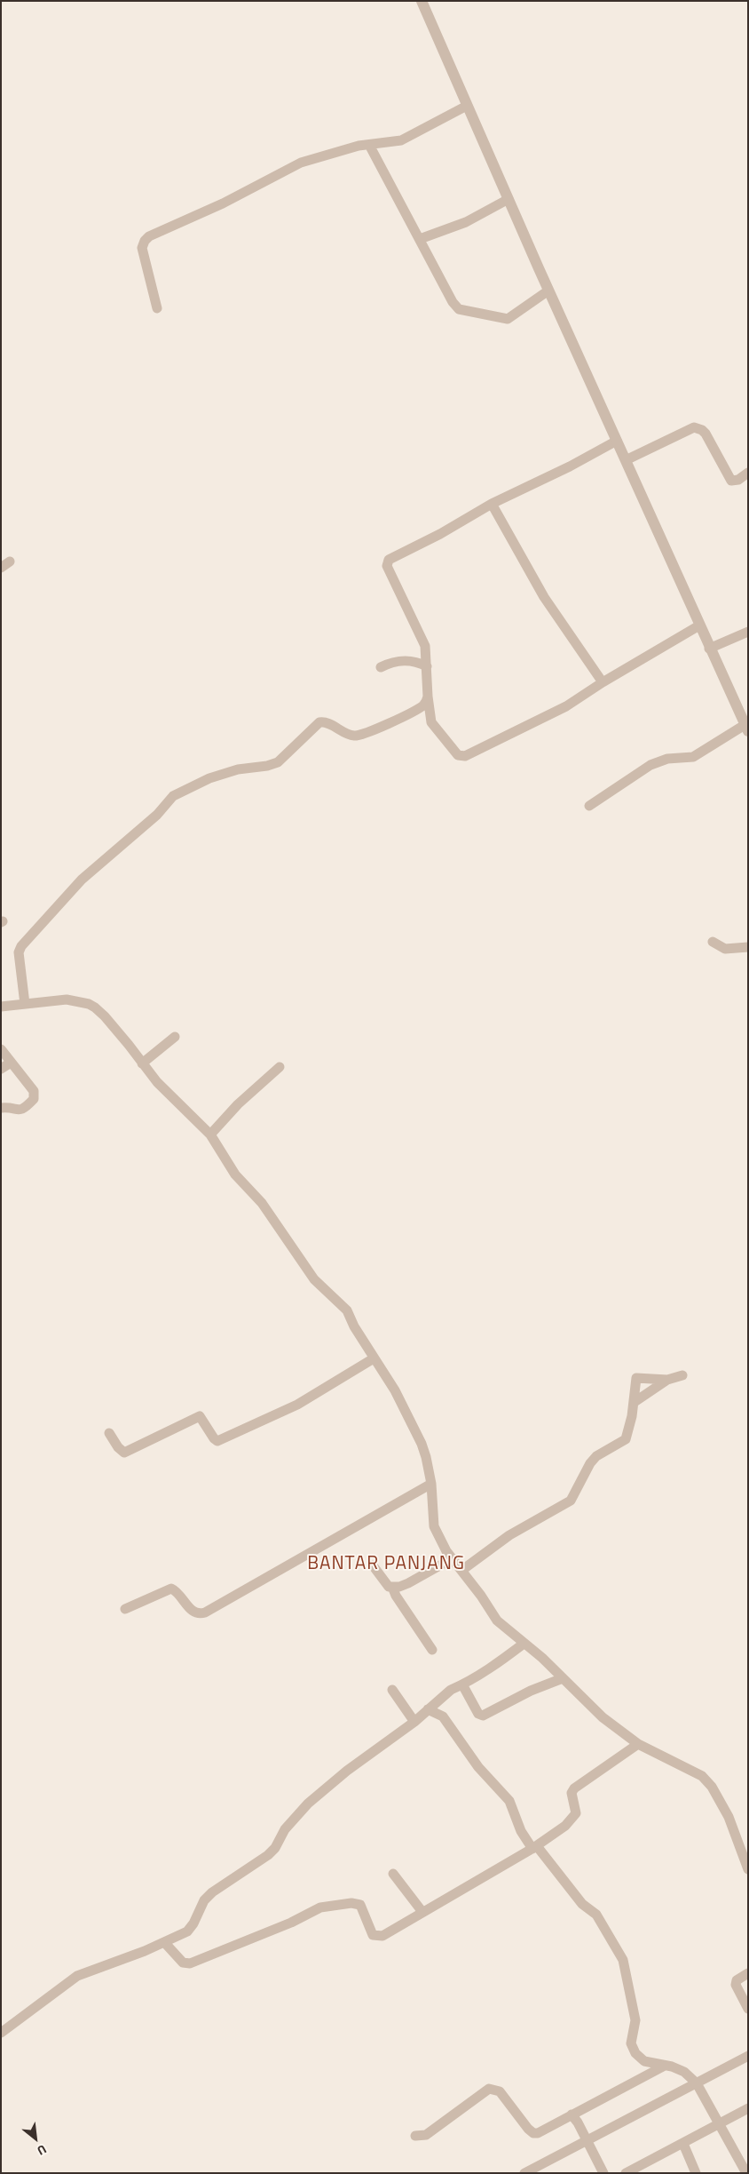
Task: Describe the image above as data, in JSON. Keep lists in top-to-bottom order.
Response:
{
  "districts": ["BANTAR PANJANG"],
  "north": "bottom right"
}
